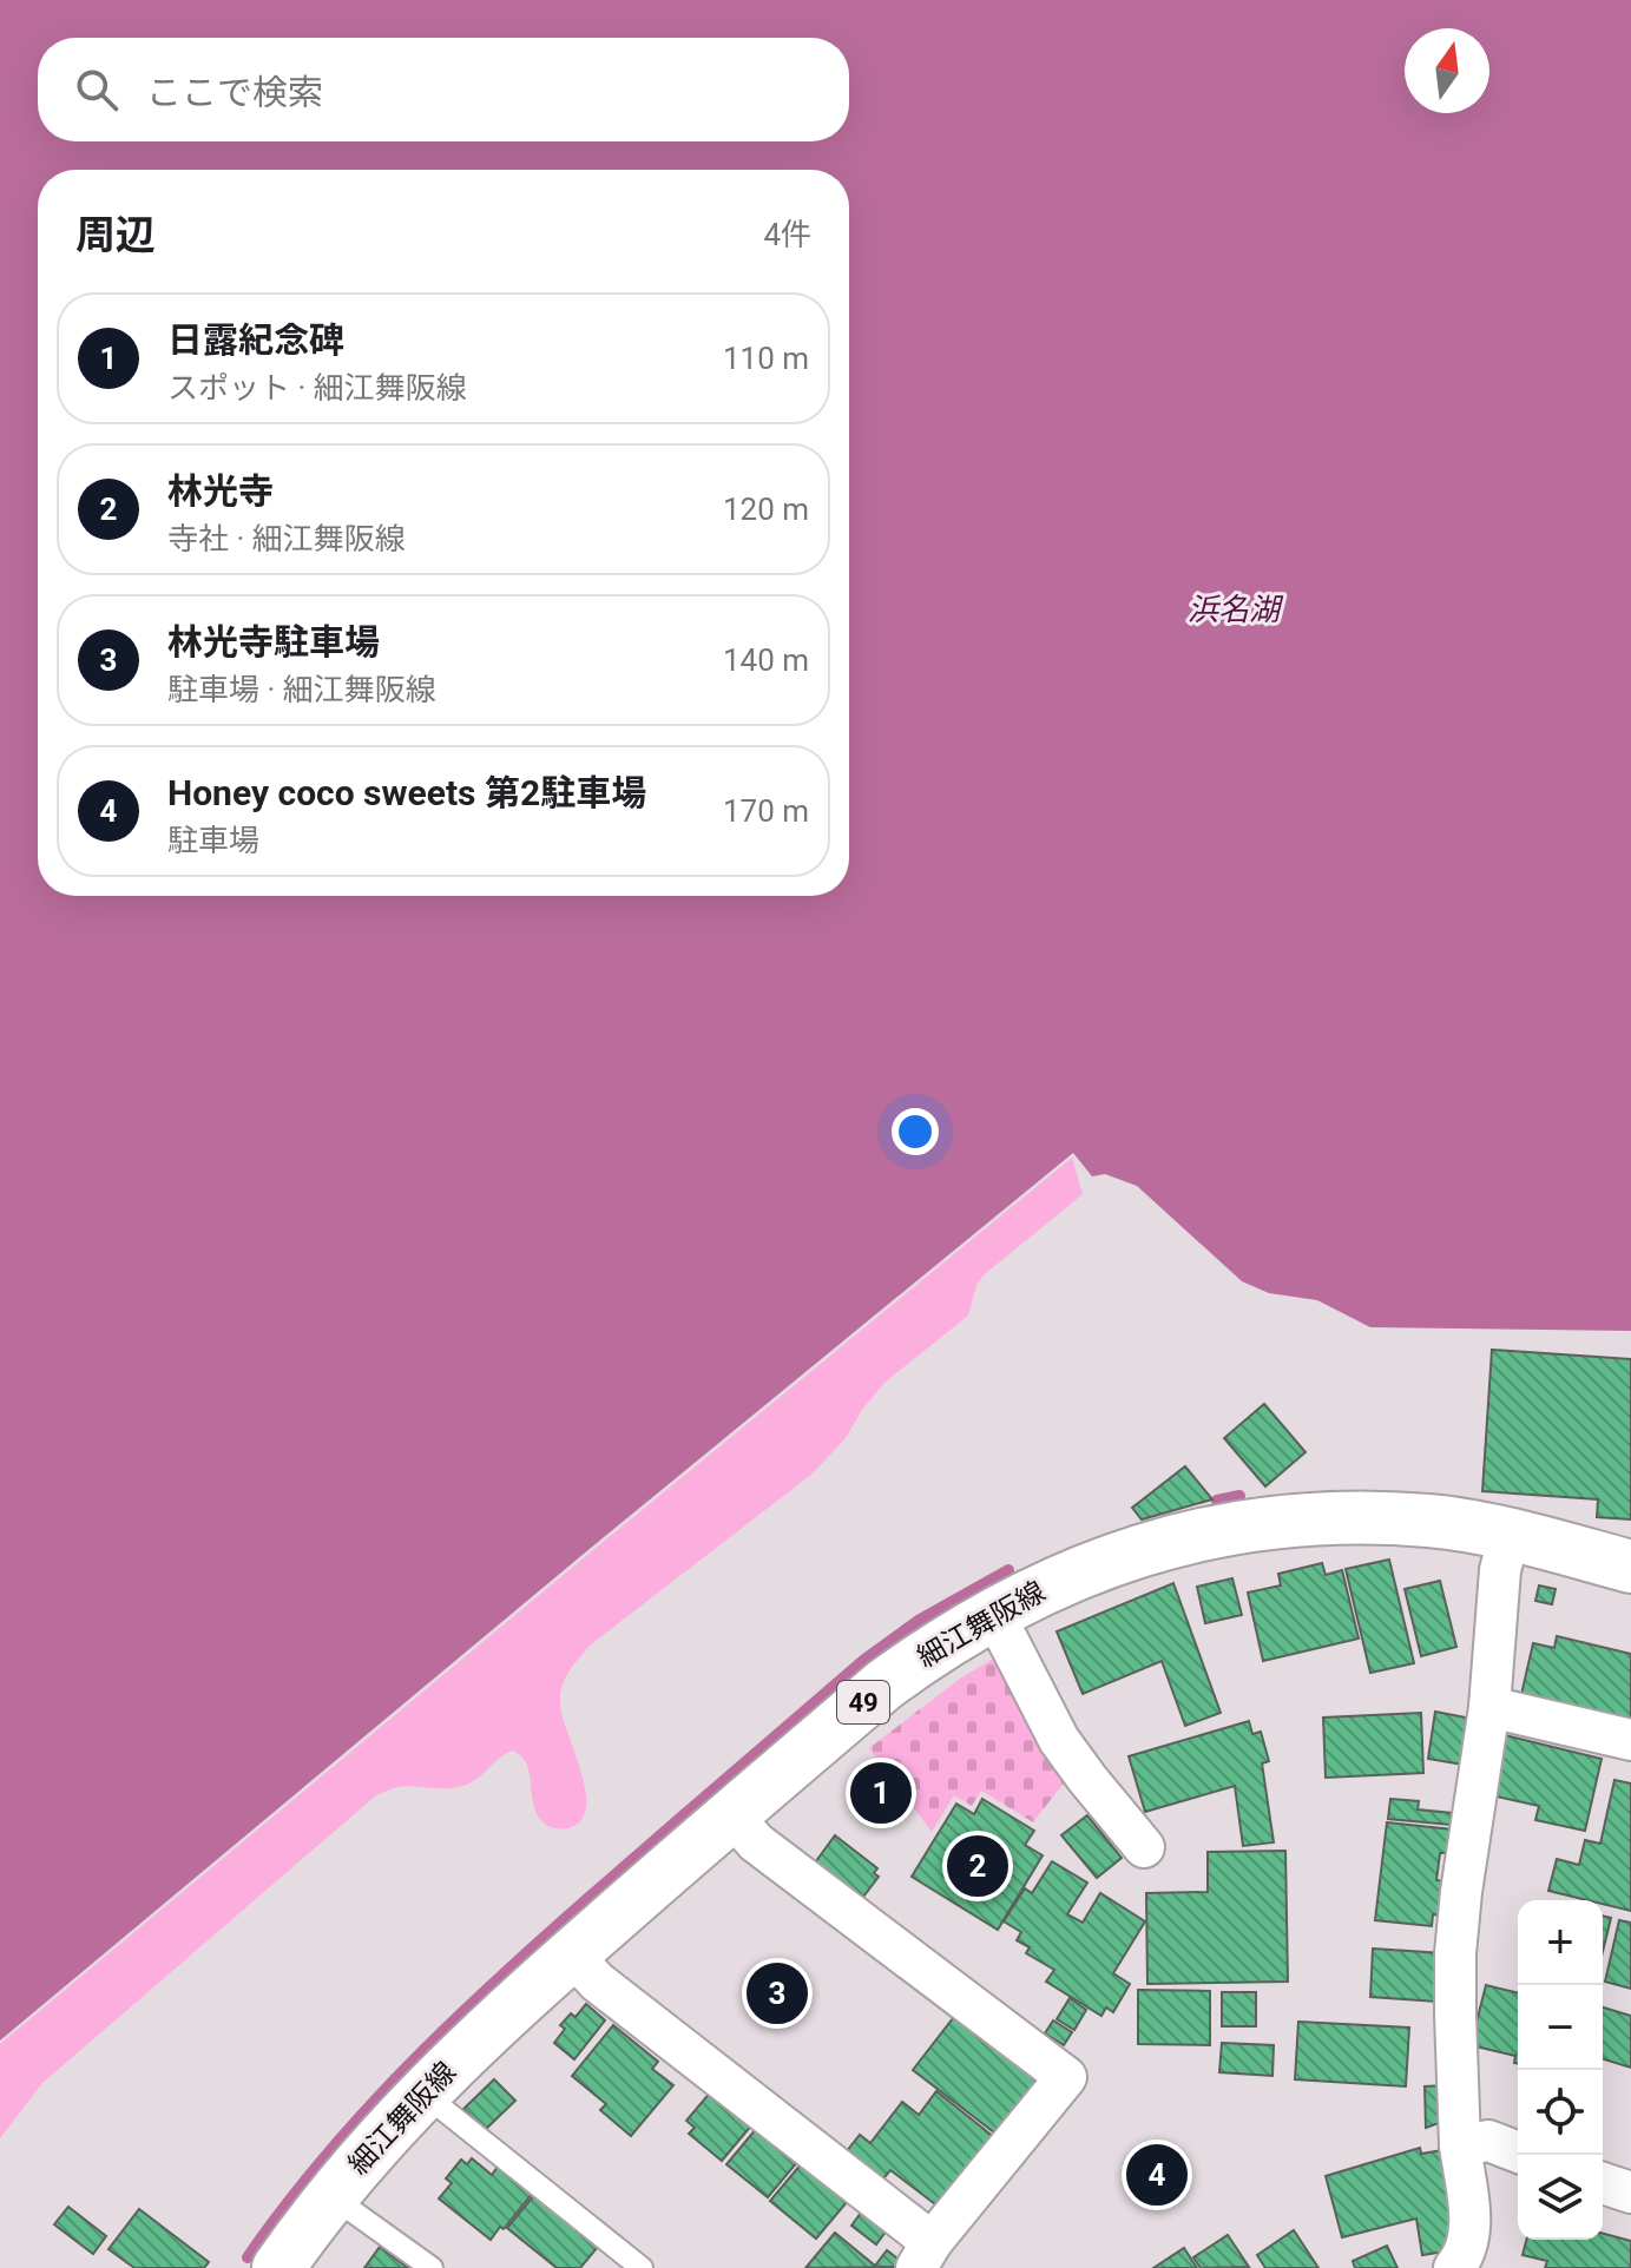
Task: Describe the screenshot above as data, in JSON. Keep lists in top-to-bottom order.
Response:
{
  "streets": {
    "main road": ["細江舞阪線", "49"]
  },
  "water": ["浜名湖"],
  "north": "top",
  "page": {
    "search": "ここで検索",
    "heading": ["周辺", "4件"],
    "list": [
      {
        "mark": "1",
        "name": "日露紀念碑",
        "note": "スポット · 細江舞阪線",
        "value": "110 m"
      },
      {
        "mark": "2",
        "name": "林光寺",
        "note": "寺社 · 細江舞阪線",
        "value": "120 m"
      },
      {
        "mark": "3",
        "name": "林光寺駐車場",
        "note": "駐車場 · 細江舞阪線",
        "value": "140 m"
      },
      {
        "mark": "4",
        "name": "Honey coco sweets 第2駐車場",
        "note": "駐車場",
        "value": "170 m"
      }
    ],
    "pins": [
      "1",
      "2",
      "3",
      "4"
    ],
    "map_buttons": ["+", "−"]
  }
}
